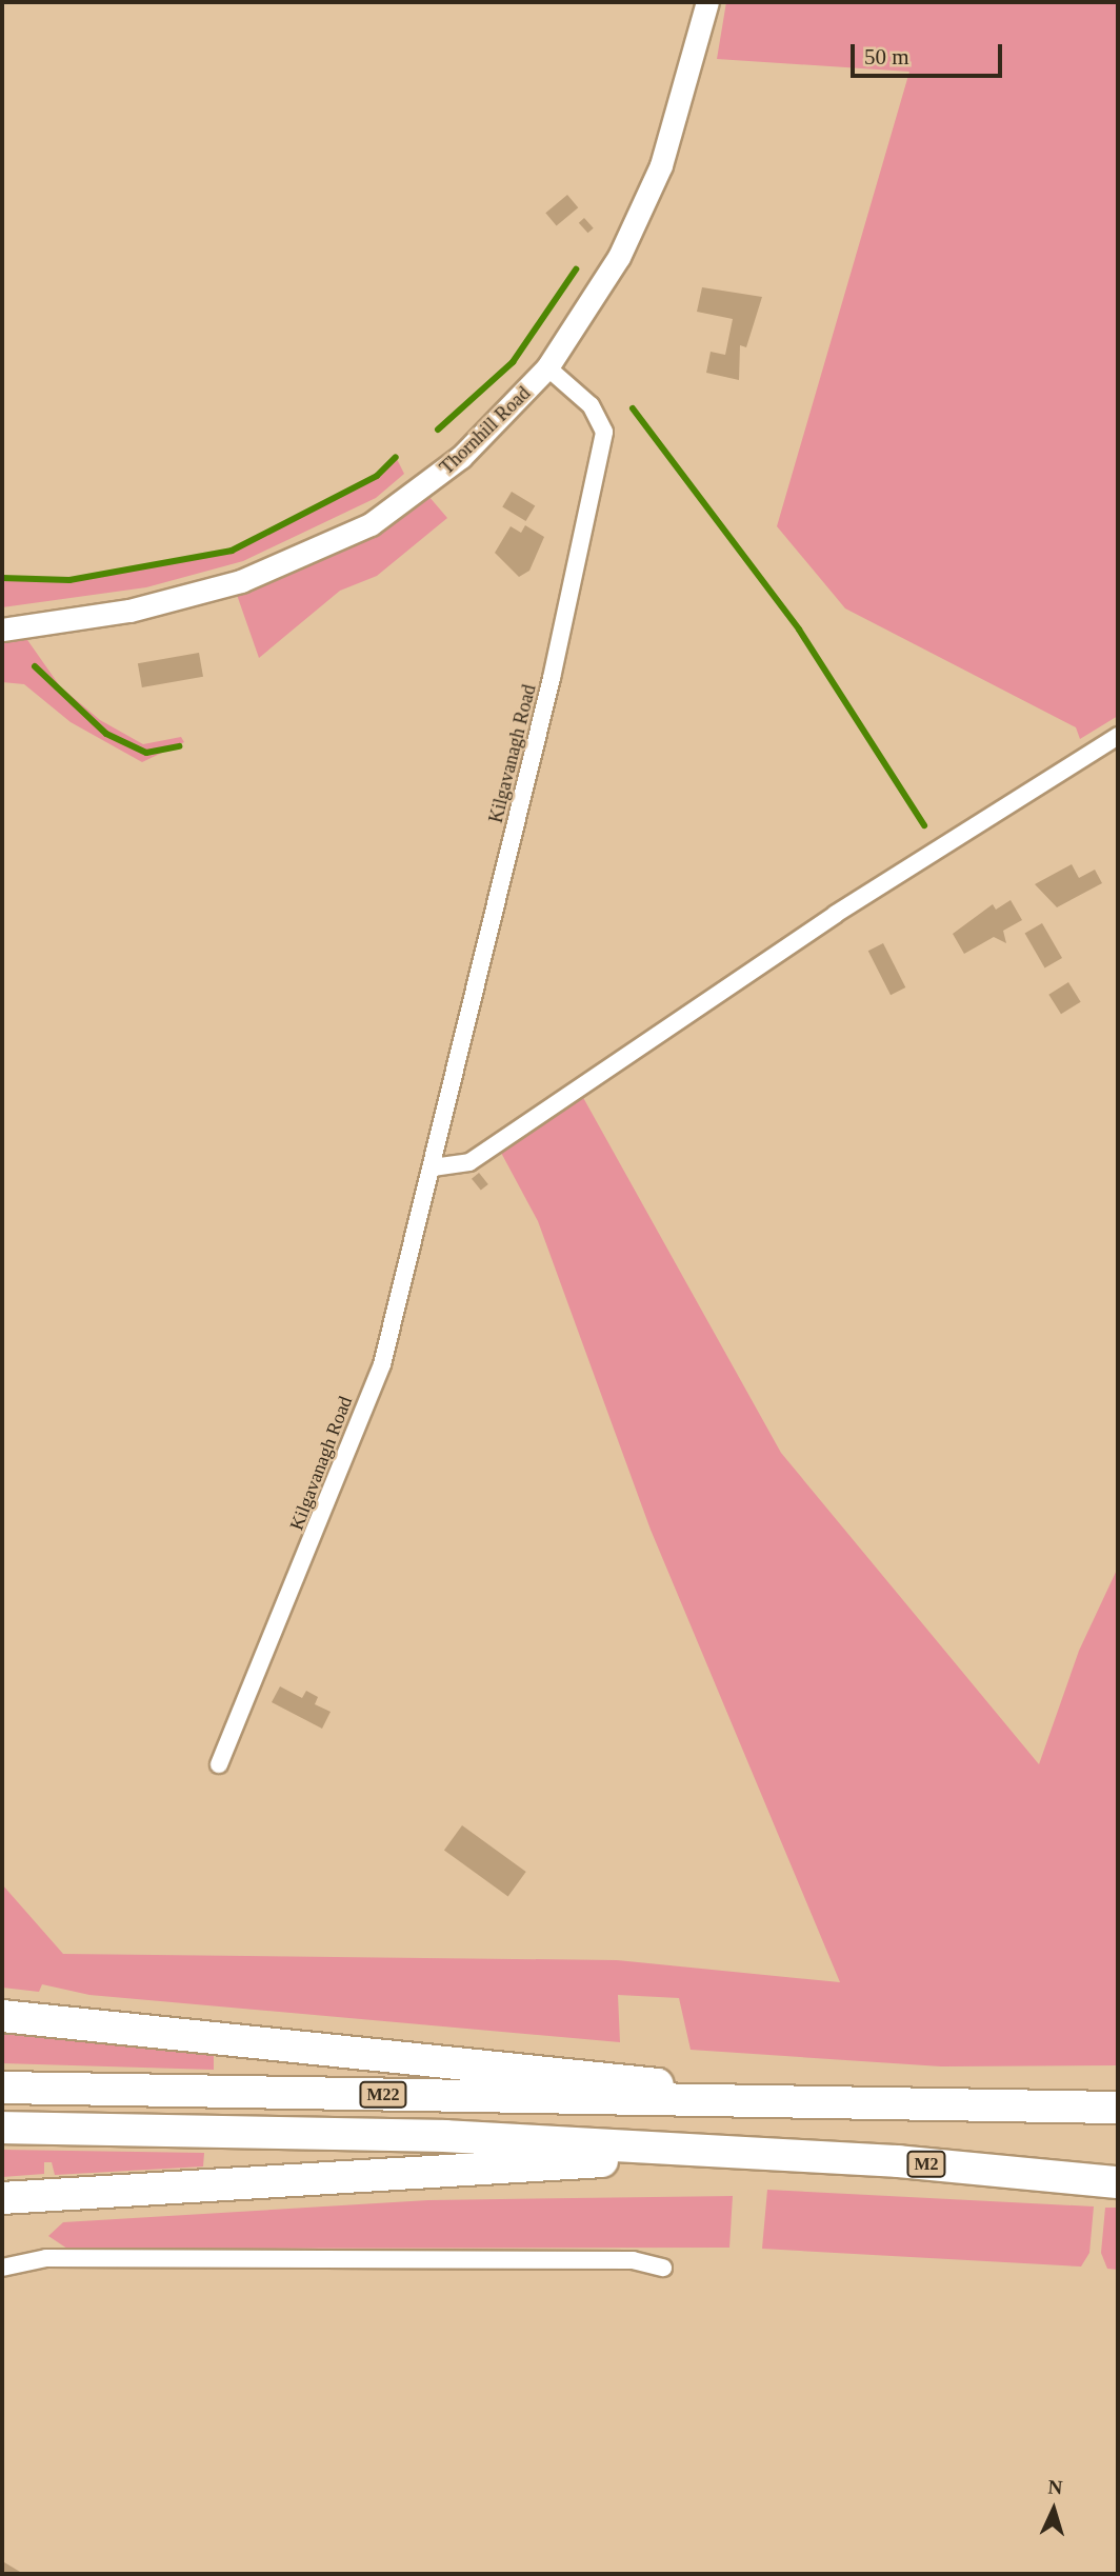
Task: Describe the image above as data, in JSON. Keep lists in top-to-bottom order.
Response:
{
  "streets": {
    "highway": ["M22", "M2"],
    "street": ["Thornhill Road", "Kilgavanagh Road"]
  },
  "crossings": [
    ["Thornhill Road", "Kilgavanagh Road"],
    ["M22", "M2"]
  ],
  "scale_bar": "50 m",
  "north": "top"
}
